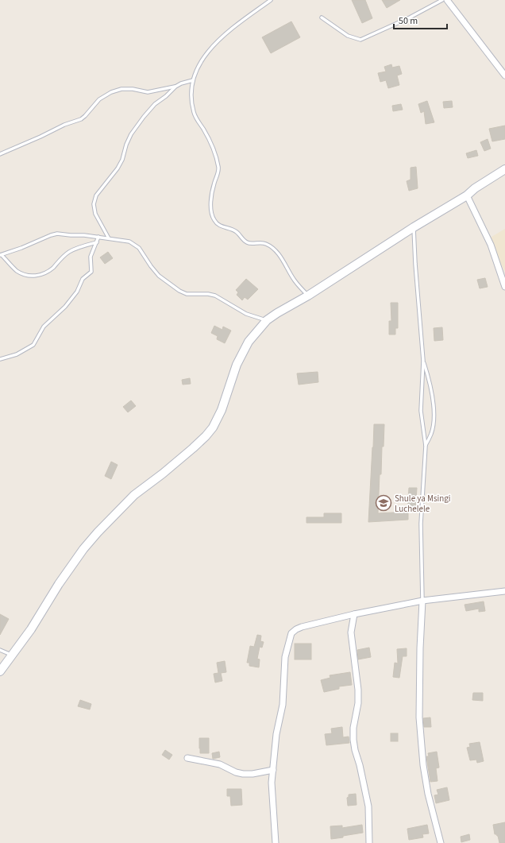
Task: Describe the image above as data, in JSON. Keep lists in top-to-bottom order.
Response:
{
  "places": {
    "school or university": ["Shule ya Msingi Luchelele"]
  },
  "scale_bar": "50 m"
}
